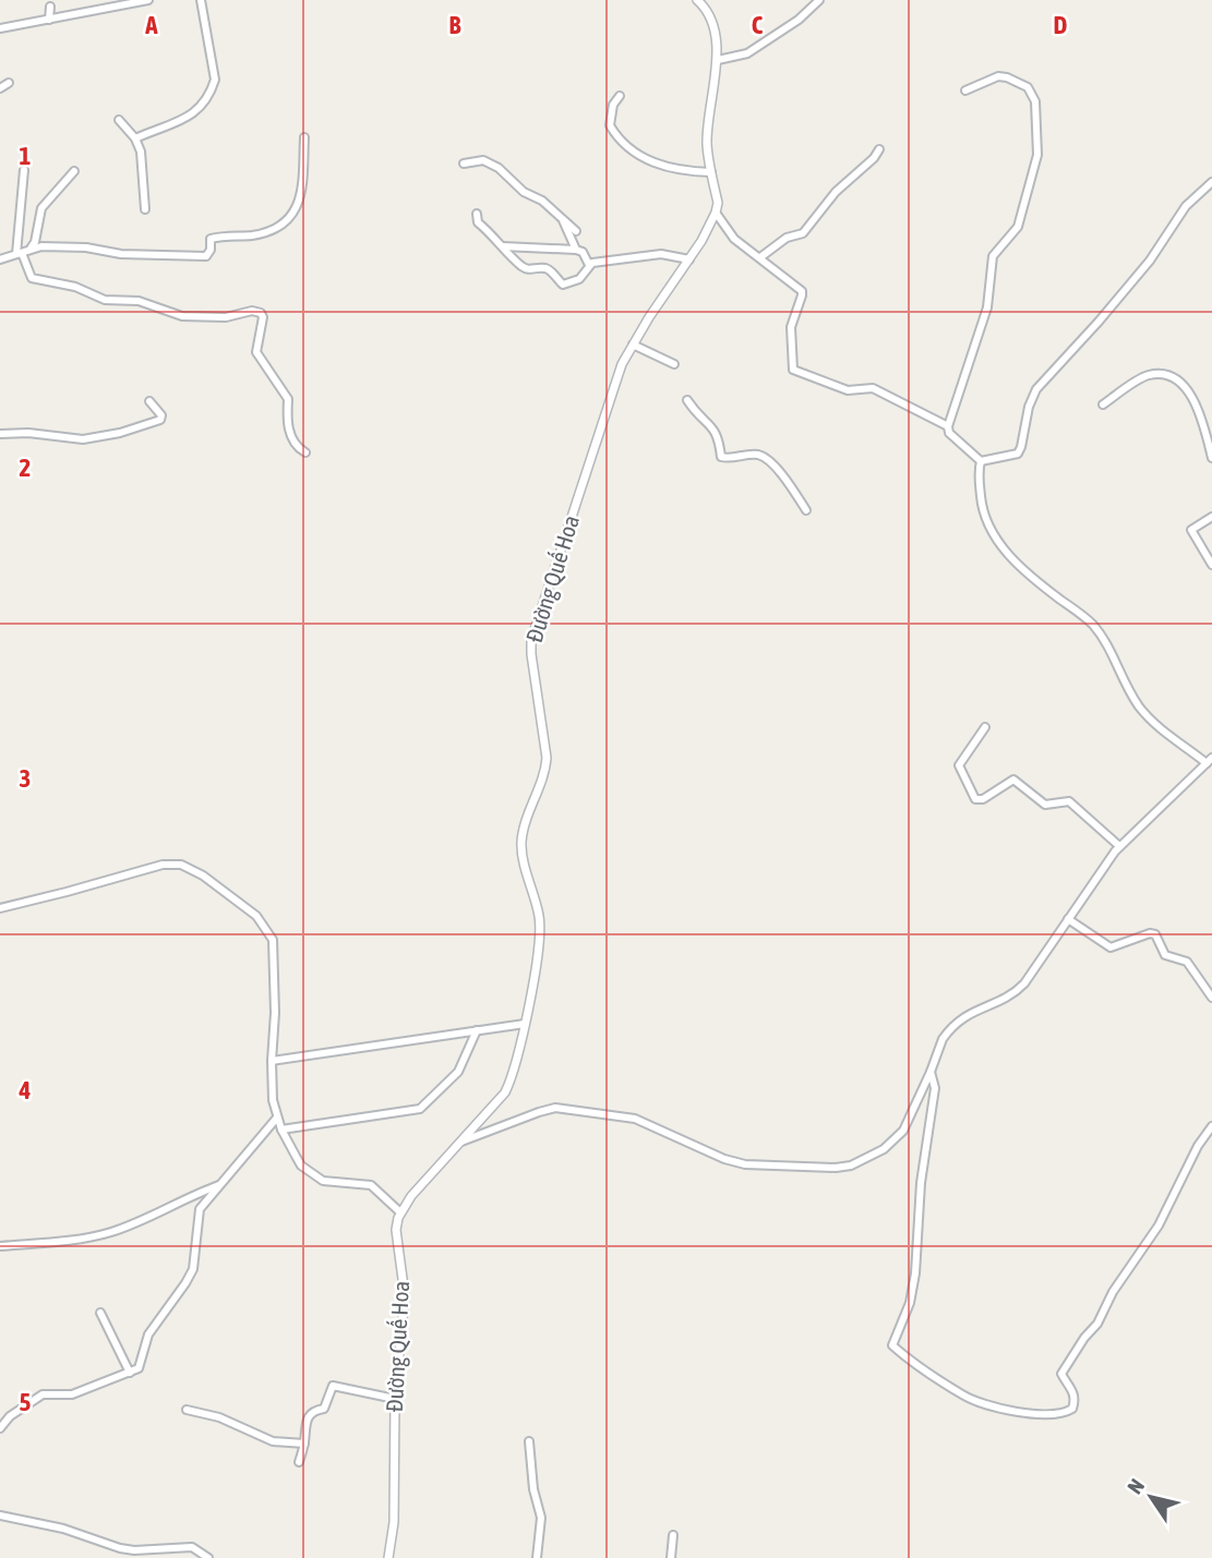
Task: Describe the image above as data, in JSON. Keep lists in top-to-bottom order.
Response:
{
  "streets": {
    "street": ["Đường Quế Hoa"]
  },
  "north": "top left",
  "grid": {
    "columns": [
      "A",
      "B",
      "C",
      "D"
    ],
    "rows": [
      "1",
      "2",
      "3",
      "4",
      "5"
    ]
  }
}
